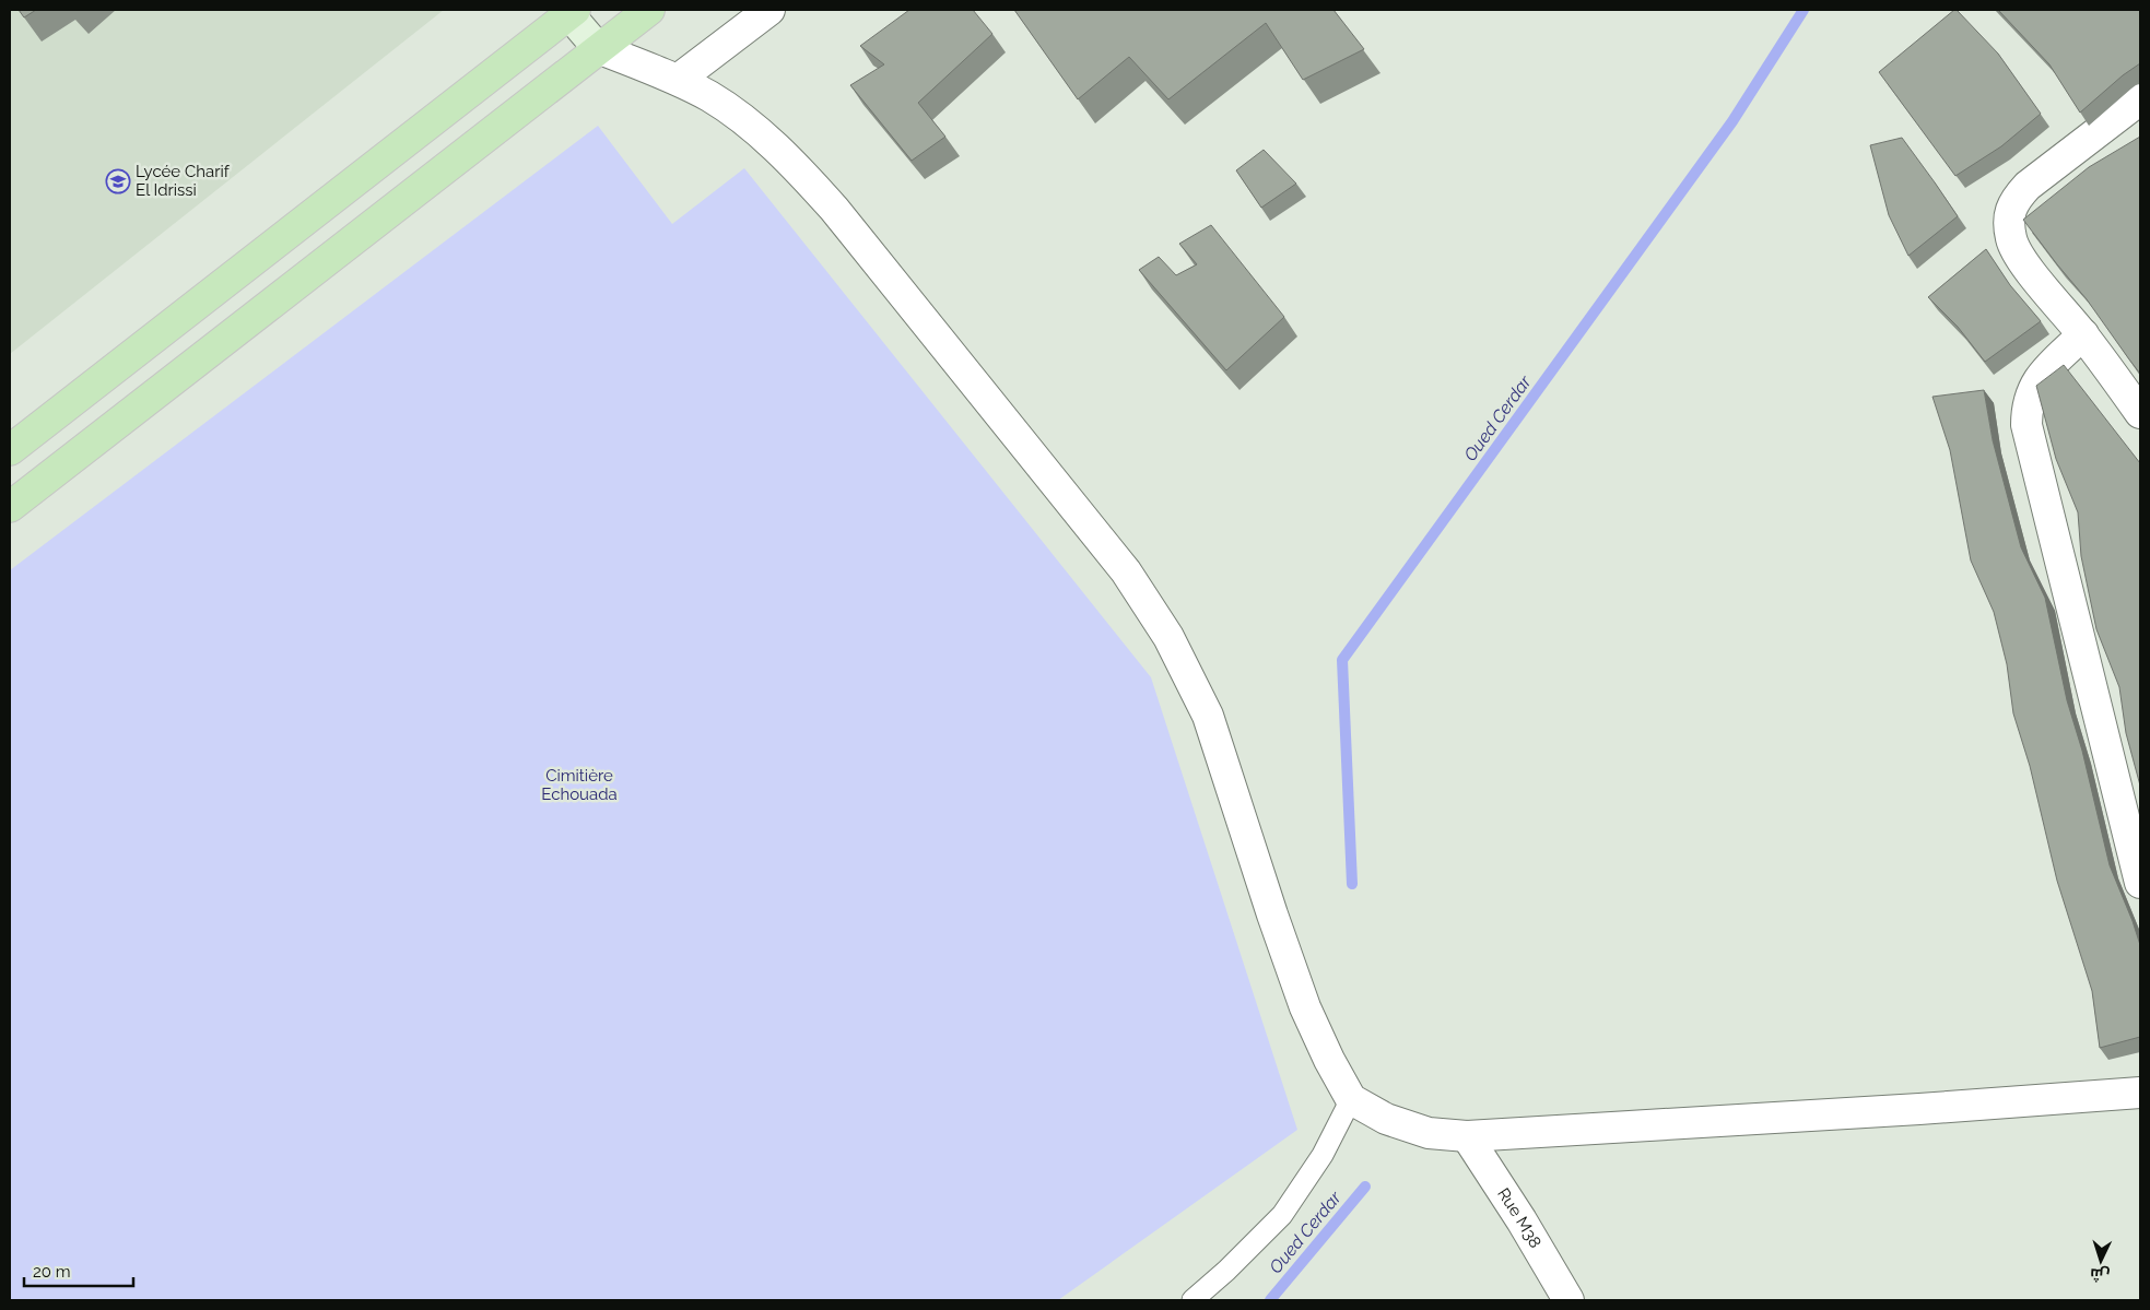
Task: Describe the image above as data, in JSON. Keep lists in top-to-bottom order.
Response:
{
  "streets": {
    "street": ["Rue M38"]
  },
  "water": ["Oued Cerdar"],
  "parks": ["Cimitière Echouada"],
  "places": {
    "school or university": ["Lycée Charif El Idrissi"]
  },
  "scale_bar": "20 m",
  "north": "bottom"
}
